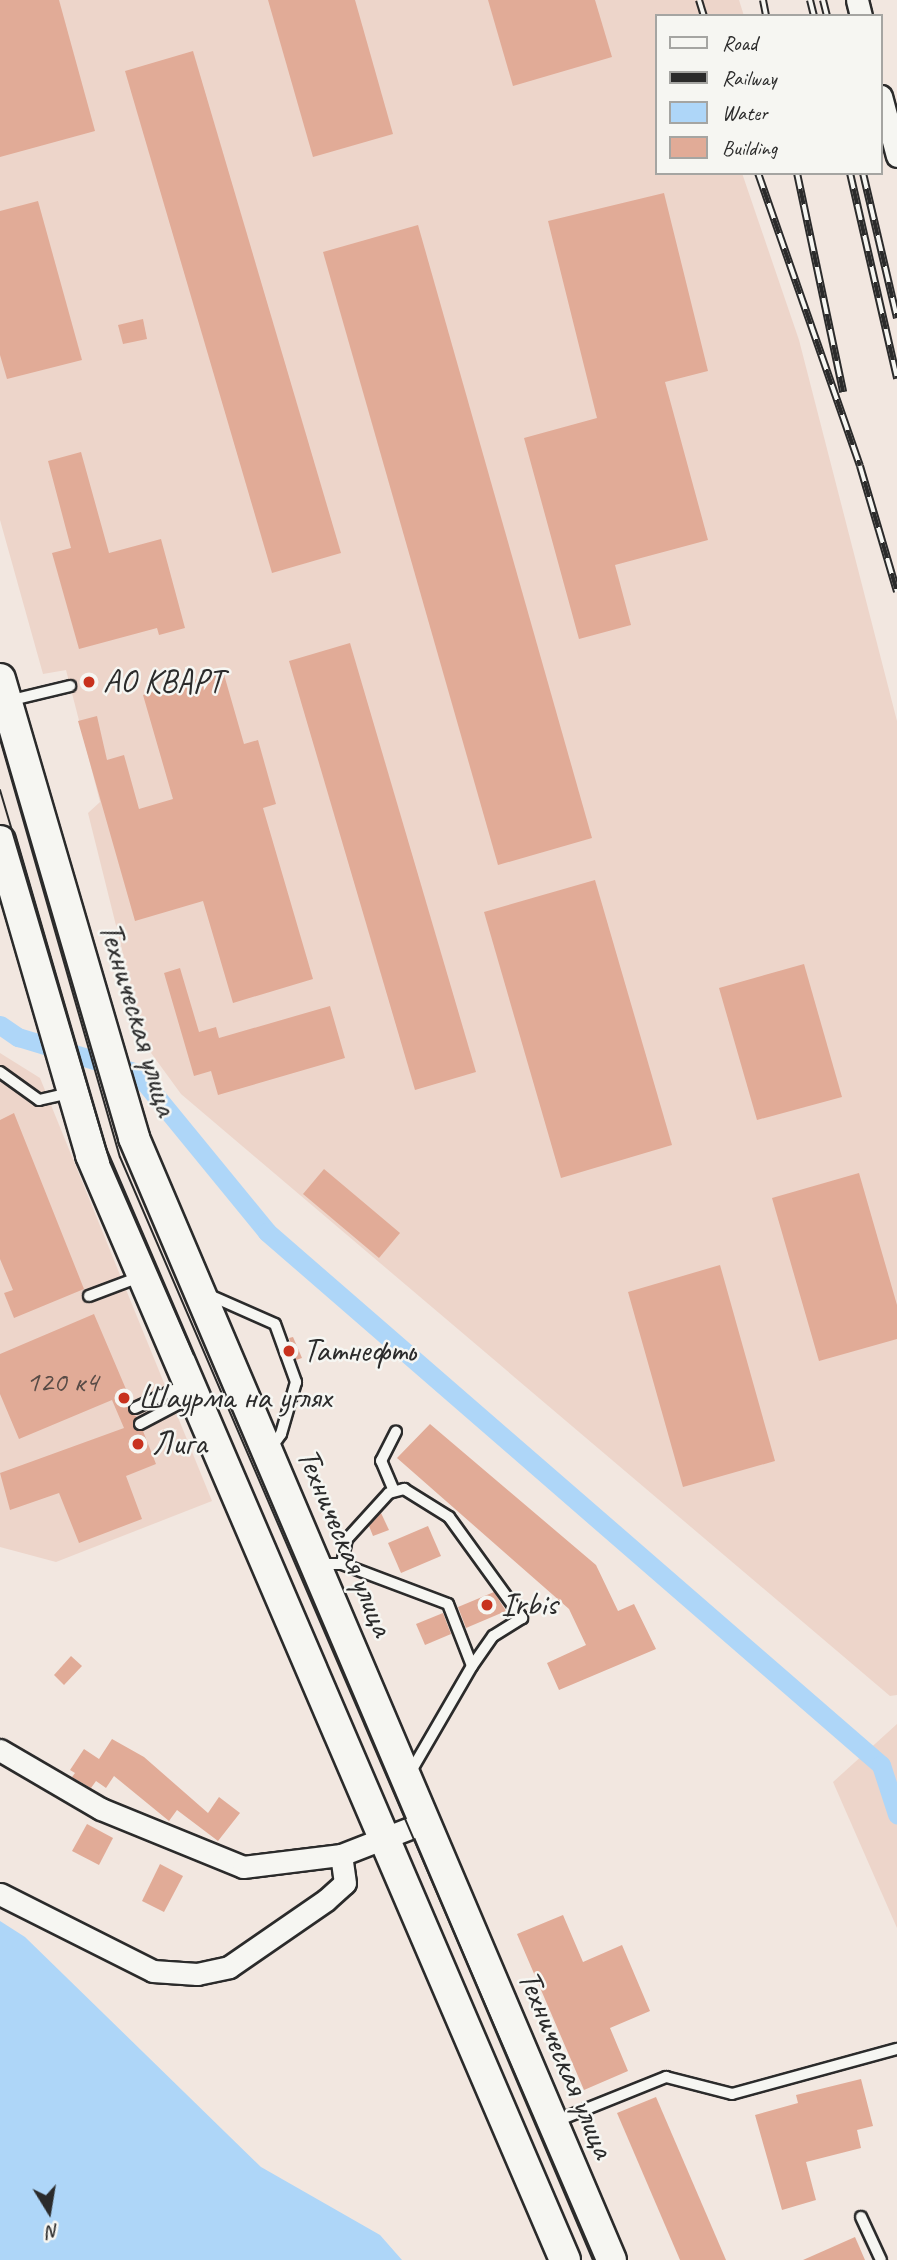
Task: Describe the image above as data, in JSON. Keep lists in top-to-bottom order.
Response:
{
  "streets": {
    "main road": ["Техническая улица"]
  },
  "places": [
    "АО КВАРТ",
    "Татнефть",
    "Шаурма на углях",
    "Лига",
    "Irbis"
  ],
  "house_numbers": ["120 к4"],
  "legend": [
    "Road",
    "Railway",
    "Water",
    "Building"
  ],
  "north": "bottom"
}
